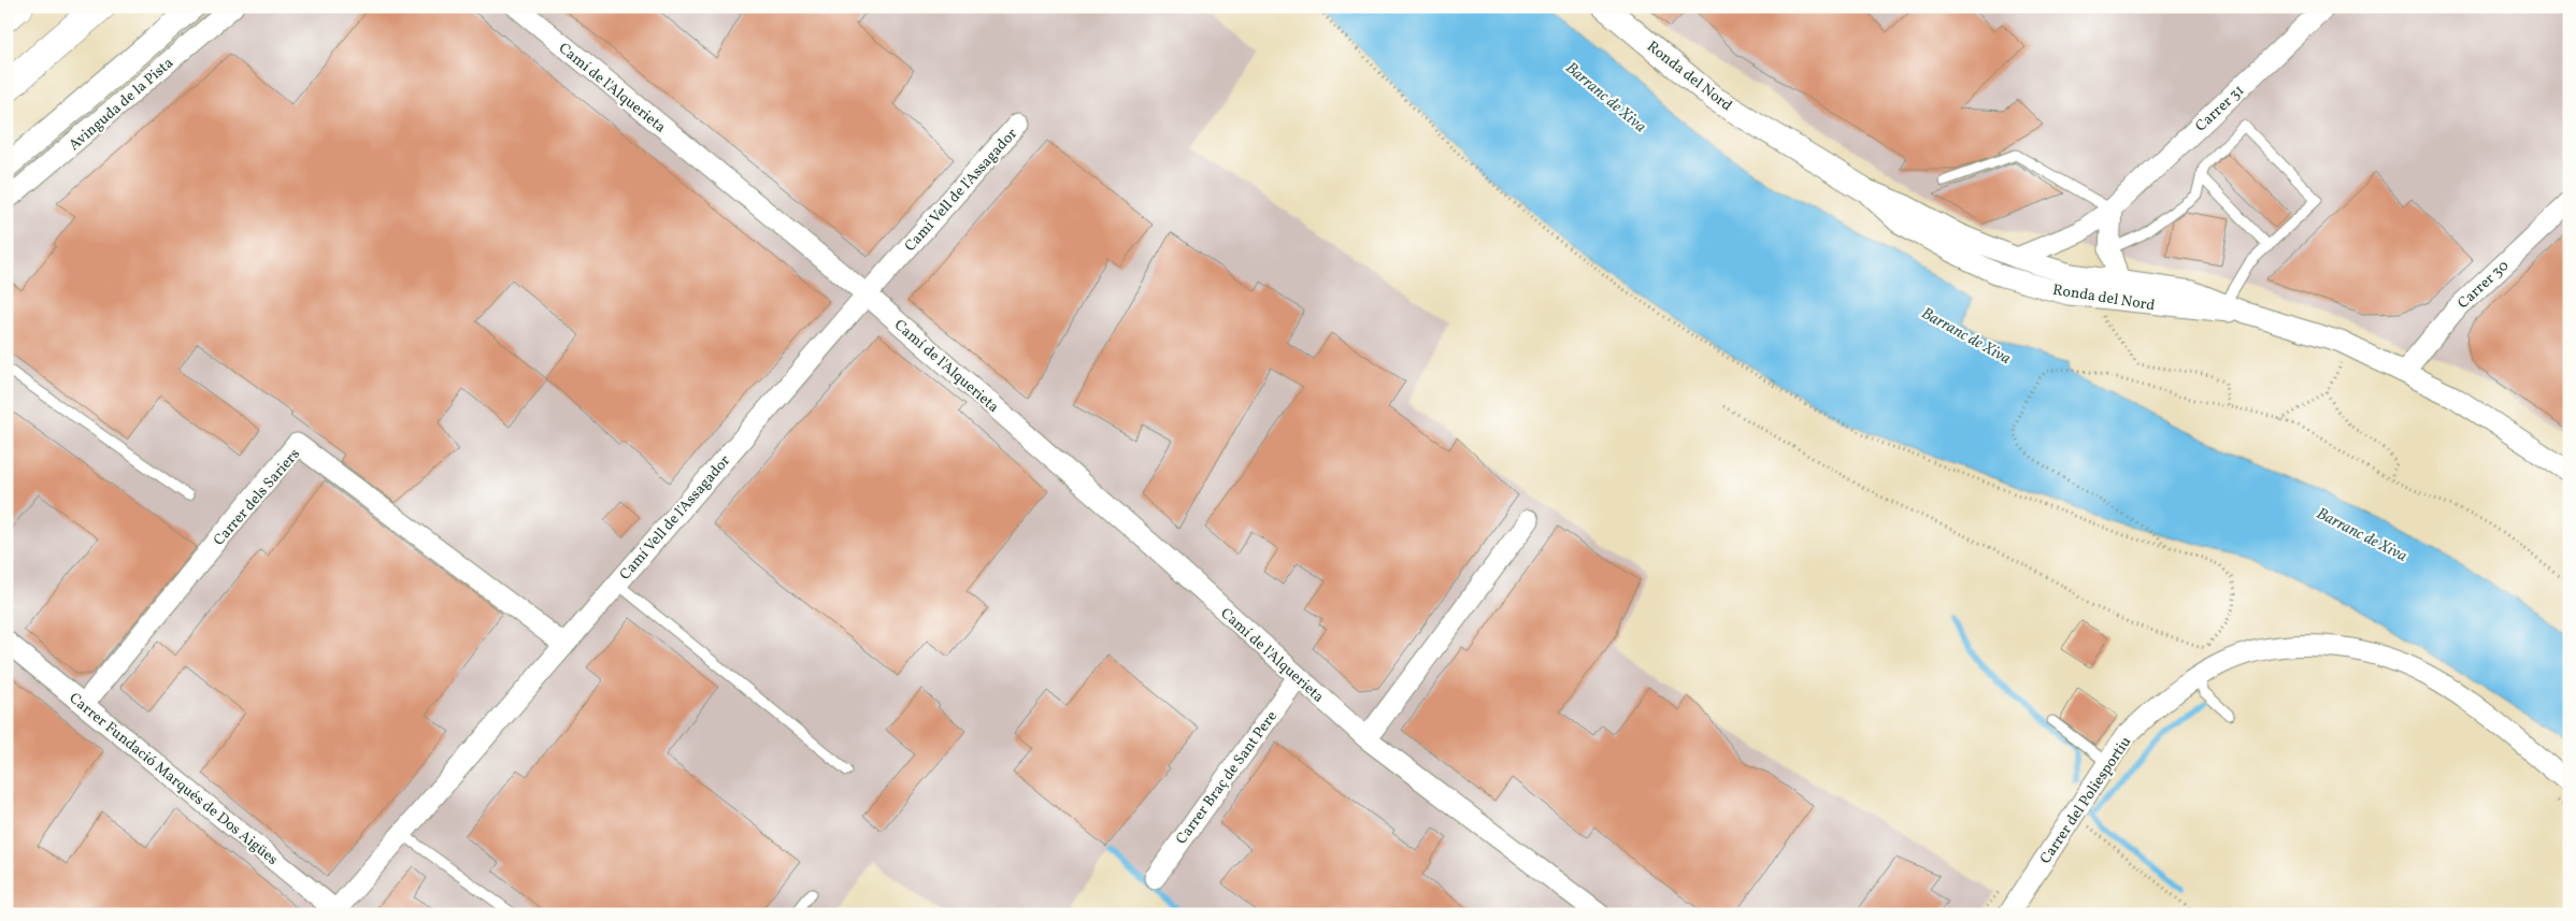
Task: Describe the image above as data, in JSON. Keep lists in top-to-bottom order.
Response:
{
  "streets": {
    "street": [
      "Ronda del Nord",
      "Camí de l'Alquerieta",
      "Avinguda de la Pista",
      "Carrer 31",
      "Camí Vell de l'Assagador",
      "Carrer 30",
      "Carrer dels Sariers",
      "Carrer Braç de Sant Pere",
      "Carrer Fundació Marqués de Dos Aigües",
      "Carrer del Poliesportiu"
    ]
  },
  "crossings": [
    ["Ronda del Nord", "Carrer 31"],
    ["Ronda del Nord", "Carrer 30"],
    ["Camí de l'Alquerieta", "Camí Vell de l'Assagador"],
    ["Camí de l'Alquerieta", "Carrer Braç de Sant Pere"],
    ["Camí Vell de l'Assagador", "Carrer dels Sariers"],
    ["Camí Vell de l'Assagador", "Carrer Fundació Marqués de Dos Aigües"],
    ["Carrer dels Sariers", "Carrer Fundació Marqués de Dos Aigües"]
  ],
  "water": ["Barranc de Xiva"]
}
